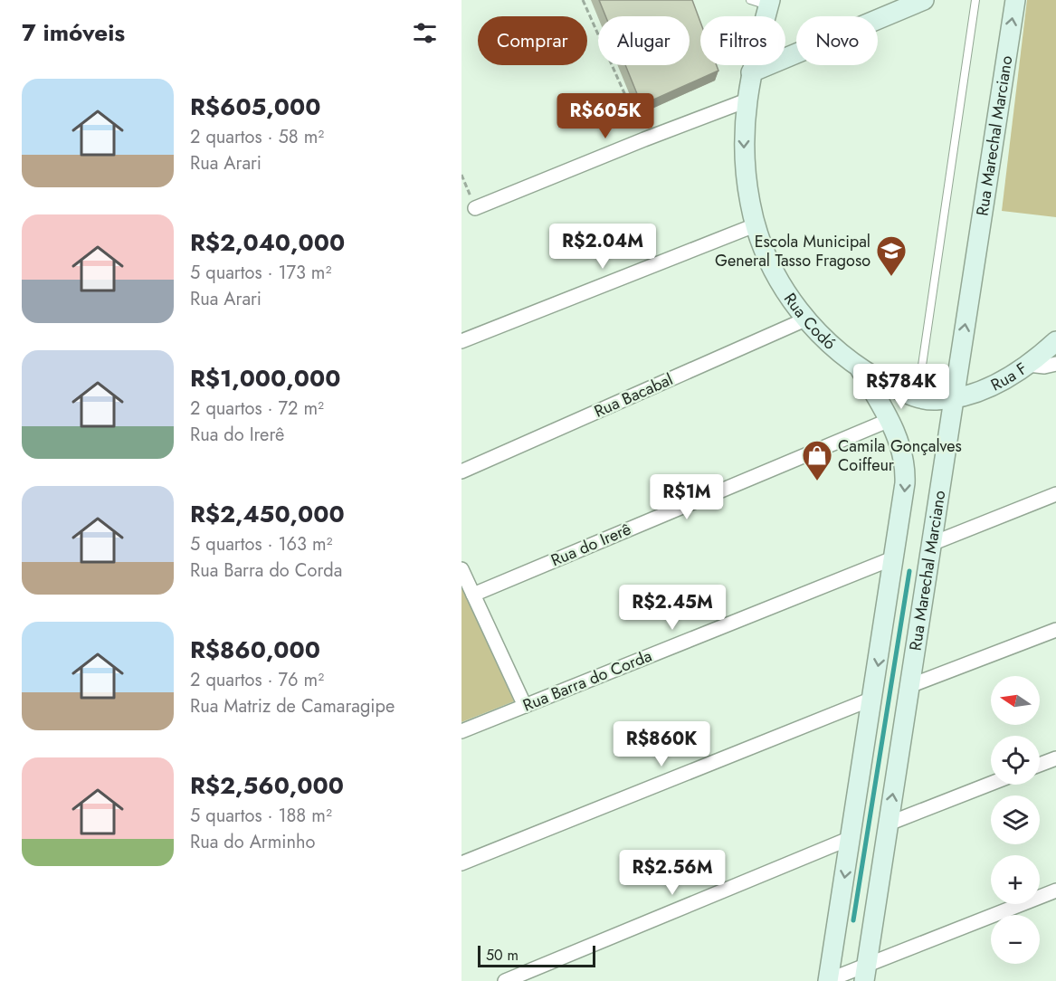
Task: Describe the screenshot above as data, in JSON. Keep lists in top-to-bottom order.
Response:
{
  "streets": {
    "main road": ["Rua Marechal Marciano", "Rua Codó", "Rua F"],
    "street": ["Rua Bacabal", "Rua do Irerê", "Rua Barra do Corda"]
  },
  "crossings": [
    ["Rua Marechal Marciano", "Rua Codó"],
    ["Rua Marechal Marciano", "Rua F"],
    ["Rua Codó", "Rua F"],
    ["Rua Codó", "Rua Bacabal"]
  ],
  "one_way": ["Rua Marechal Marciano"],
  "places": {
    "school or university": ["Escola Municipal General Tasso Fragoso"],
    "shop": ["Camila Gonçalves Coiffeur"]
  },
  "scale_bar": "50 m",
  "north": "left",
  "page": {
    "heading": "7 imóveis",
    "chip": [
      "Comprar",
      "Alugar",
      "Filtros",
      "Novo"
    ],
    "list": [
      {
        "name": "R$605,000",
        "note": "2 quartos · 58 m² · Rua Arari"
      },
      {
        "name": "R$2,040,000",
        "note": "5 quartos · 173 m² · Rua Arari"
      },
      {
        "name": "R$1,000,000",
        "note": "2 quartos · 72 m² · Rua do Irerê"
      },
      {
        "name": "R$2,450,000",
        "note": "5 quartos · 163 m² · Rua Barra do Corda"
      },
      {
        "name": "R$860,000",
        "note": "2 quartos · 76 m² · Rua Matriz de Camaragipe"
      },
      {
        "name": "R$2,560,000",
        "note": "5 quartos · 188 m² · Rua do Arminho"
      }
    ],
    "price": [
      "R$605K",
      "R$2.04M",
      "R$784K",
      "R$1M",
      "R$2.45M",
      "R$860K",
      "R$2.56M"
    ],
    "map_buttons": ["+", "−"],
    "scale": "50 m"
  }
}
